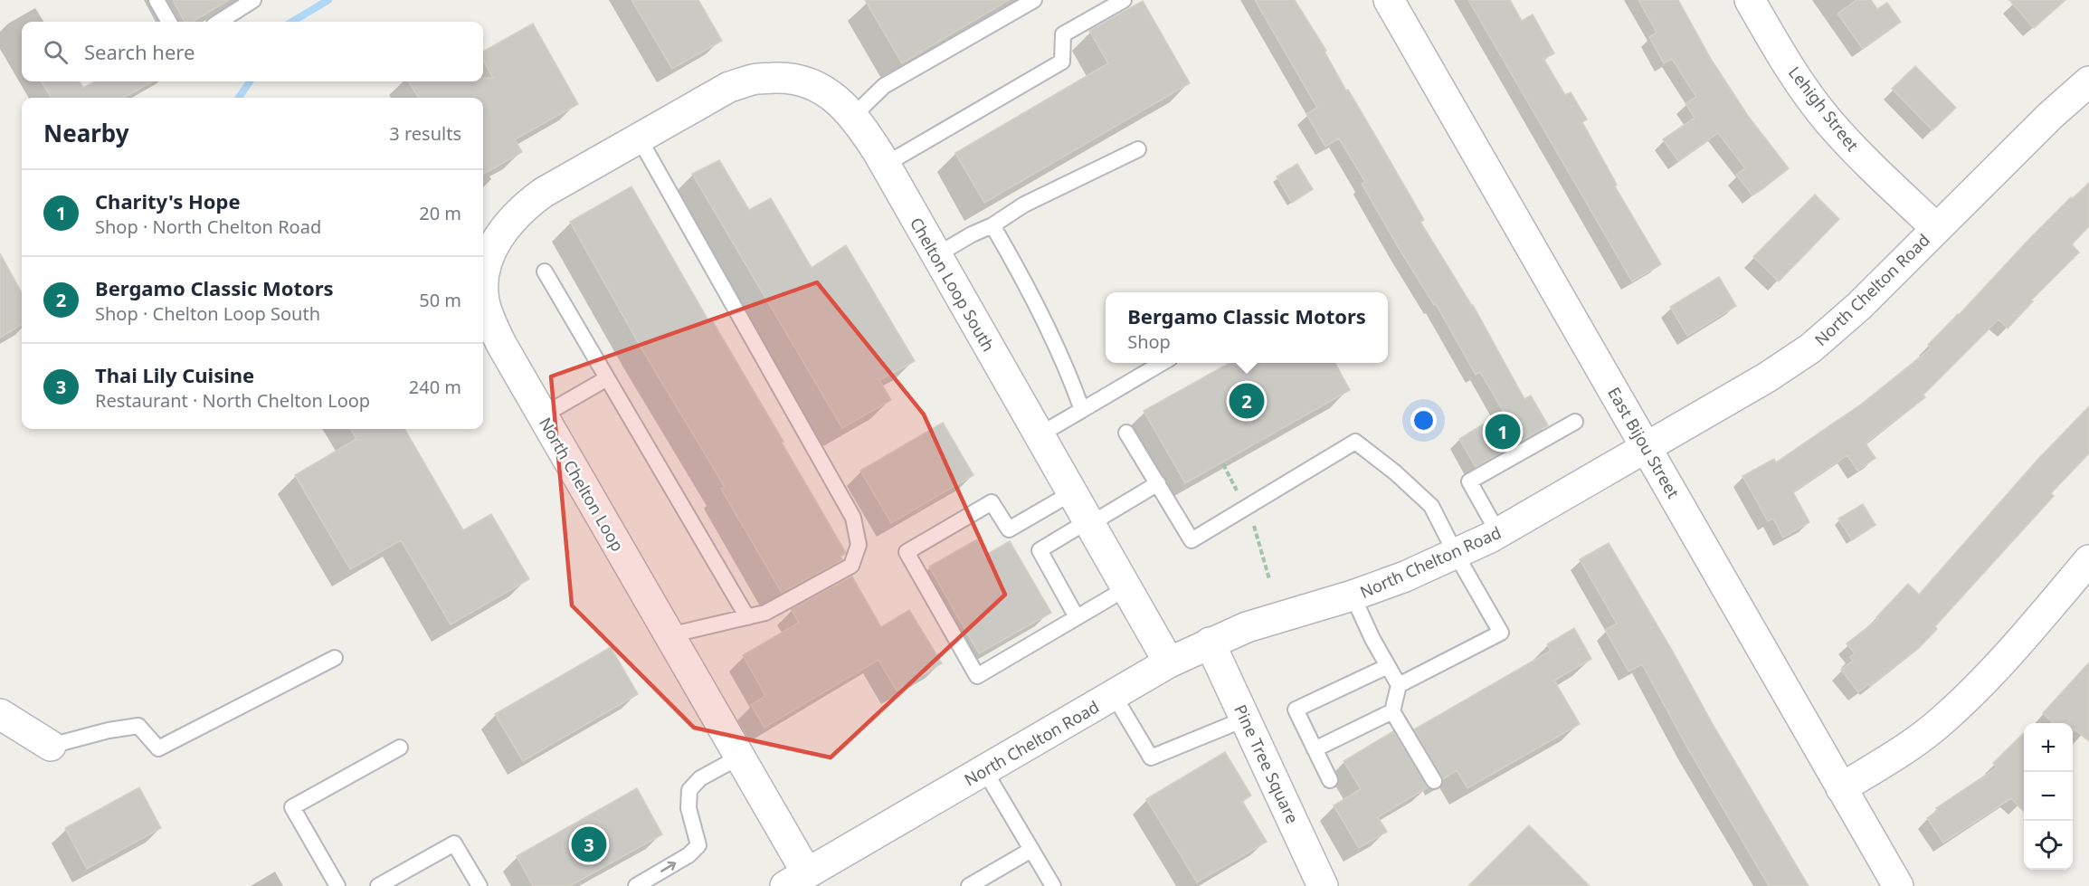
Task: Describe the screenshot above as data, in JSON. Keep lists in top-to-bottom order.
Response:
{
  "streets": {
    "street": [
      "Lehigh Street",
      "Chelton Loop South",
      "North Chelton Road",
      "East Bijou Street",
      "North Chelton Loop",
      "Pine Tree Square"
    ]
  },
  "crossings": [
    ["Lehigh Street", "North Chelton Road"],
    ["Chelton Loop South", "North Chelton Road"],
    ["Chelton Loop South", "North Chelton Loop"],
    ["North Chelton Road", "East Bijou Street"],
    ["North Chelton Road", "North Chelton Loop"],
    ["North Chelton Road", "Pine Tree Square"]
  ],
  "page": {
    "search": "Search here",
    "heading": ["Nearby", "3 results"],
    "list": [
      {
        "mark": "1",
        "name": "Charity's Hope",
        "note": "Shop · North Chelton Road",
        "value": "20 m"
      },
      {
        "mark": "2",
        "name": "Bergamo Classic Motors",
        "note": "Shop · Chelton Loop South",
        "value": "50 m"
      },
      {
        "mark": "3",
        "name": "Thai Lily Cuisine",
        "note": "Restaurant · North Chelton Loop",
        "value": "240 m"
      }
    ],
    "popup": ["Bergamo Classic Motors", "Shop"],
    "pins": ["2", "1", "3"],
    "map_buttons": ["+", "−"]
  }
}
